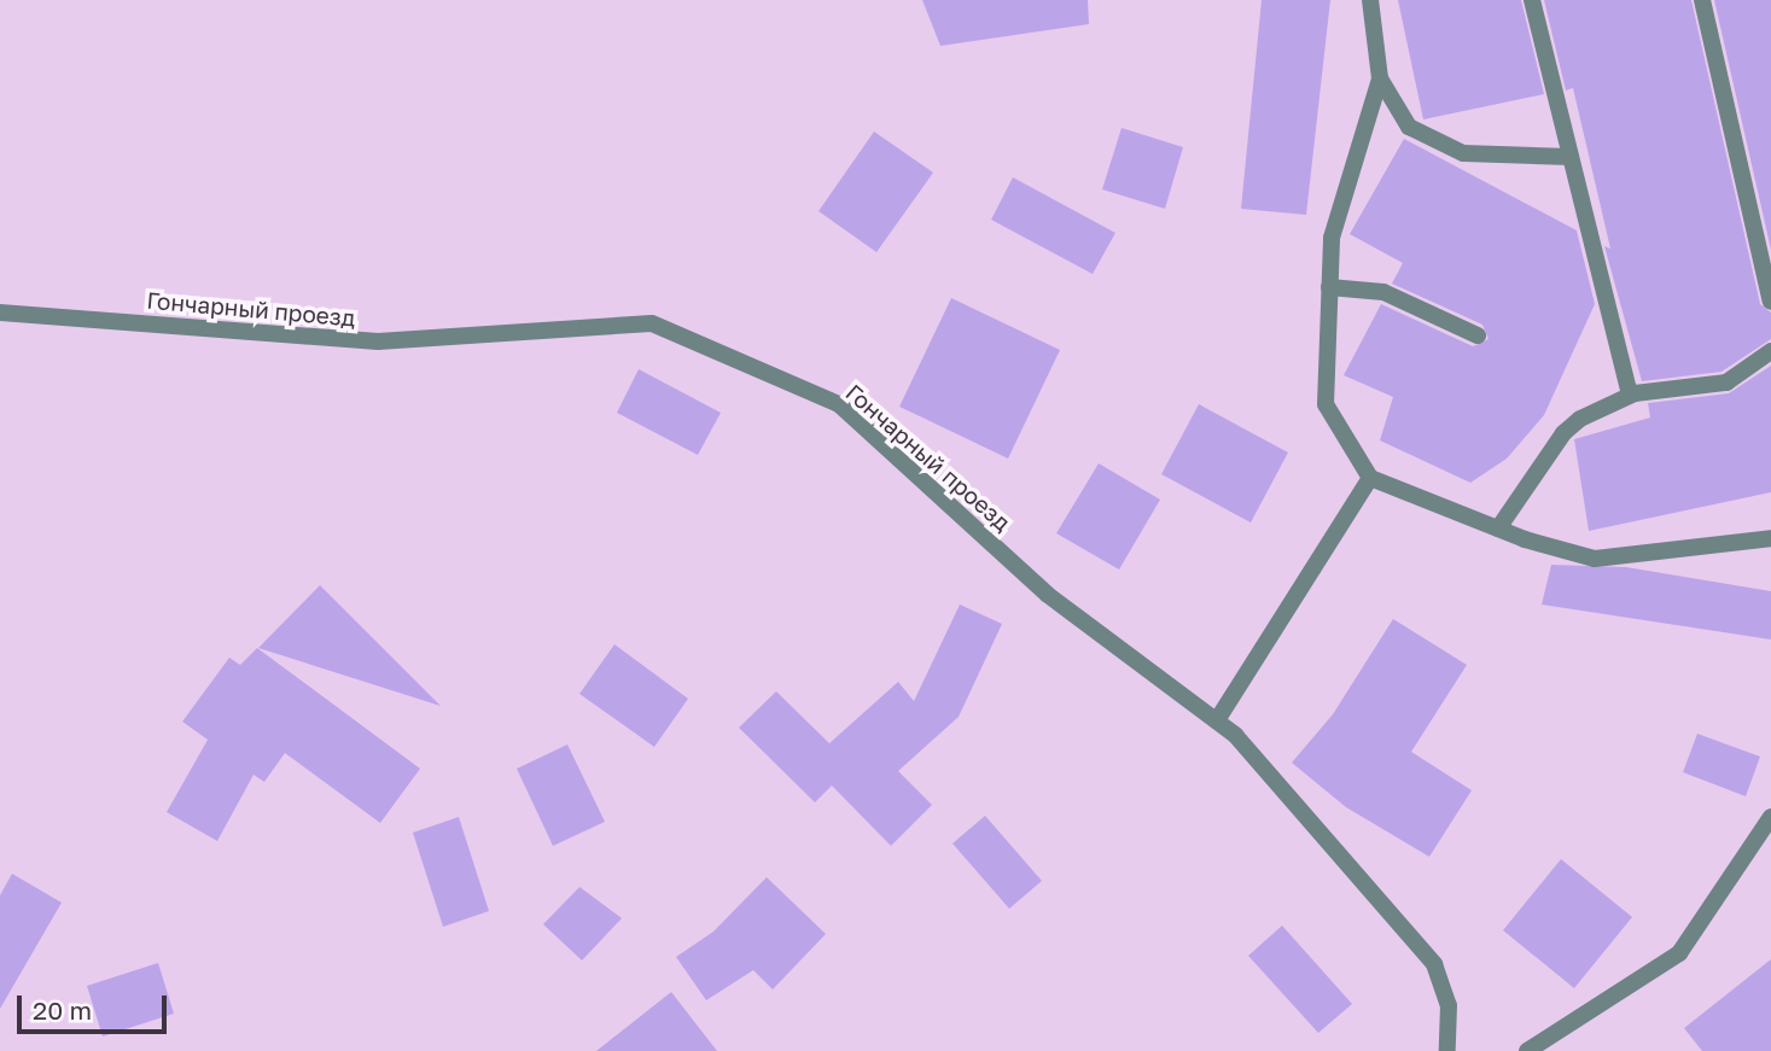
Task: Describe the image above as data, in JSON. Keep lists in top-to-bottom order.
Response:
{
  "streets": {
    "street": ["Гончарный проезд"]
  },
  "scale_bar": "20 m"
}
